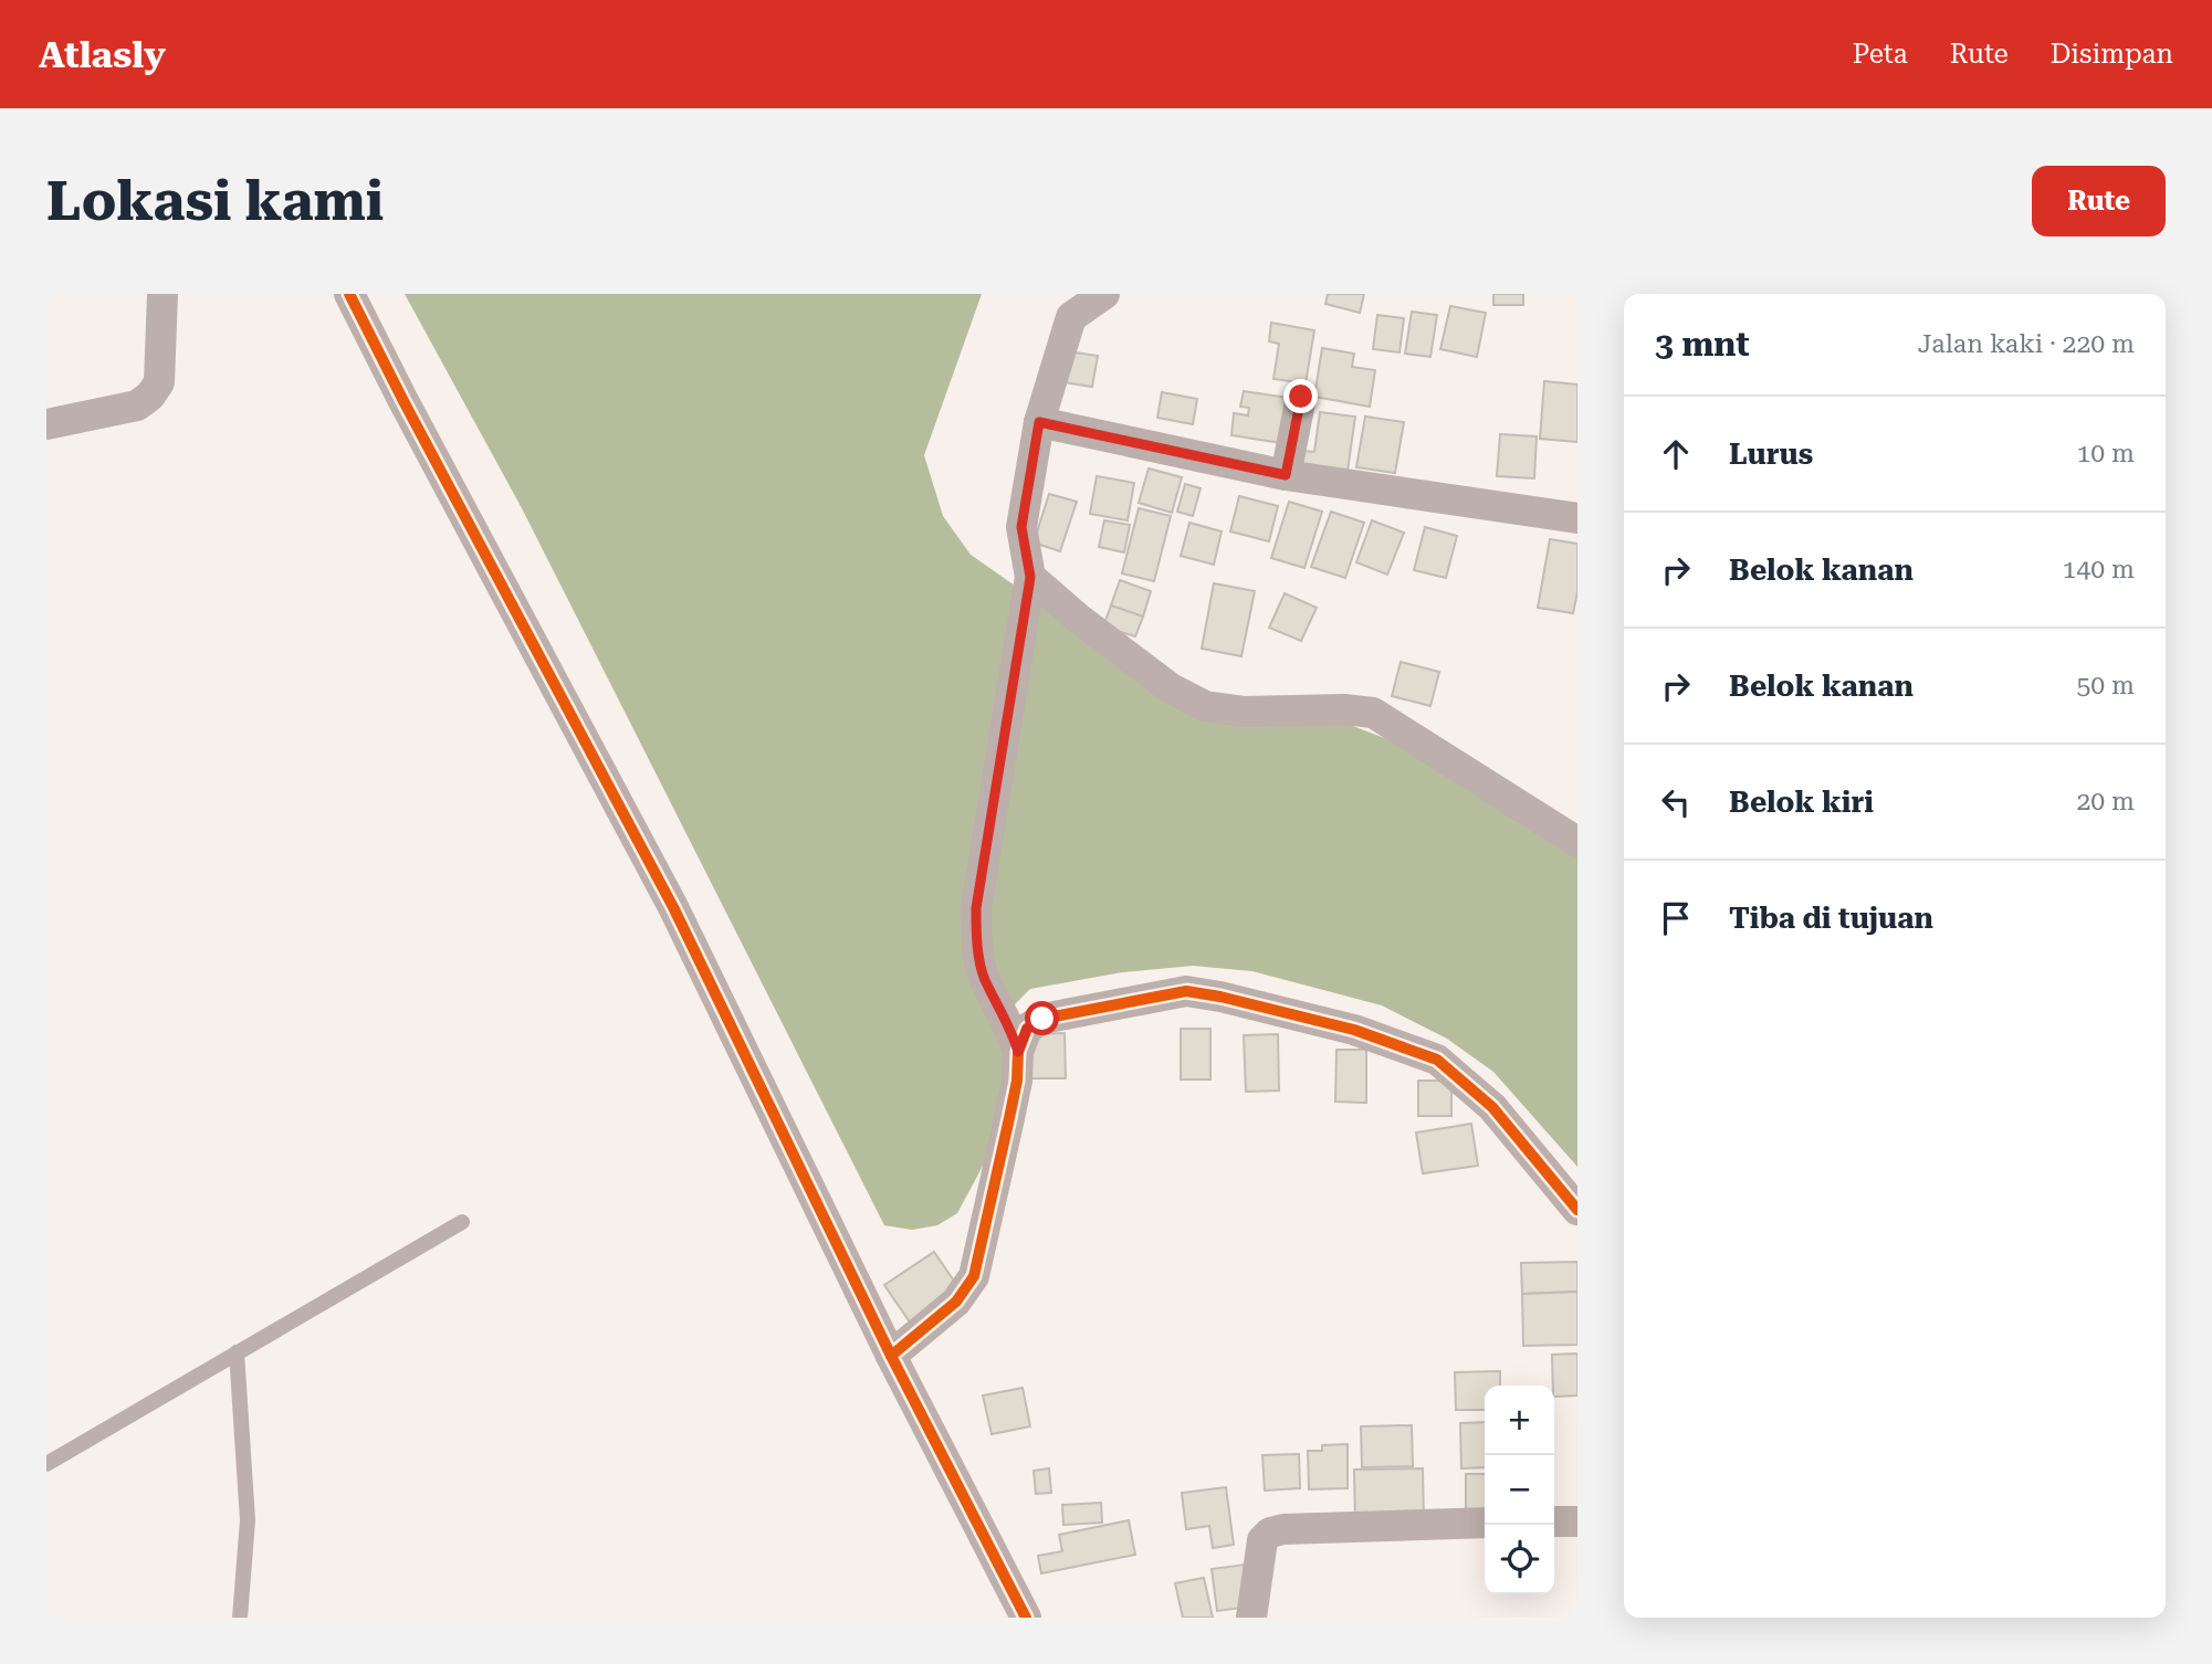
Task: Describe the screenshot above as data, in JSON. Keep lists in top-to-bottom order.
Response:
{
  "page": {
    "header": "Atlasly",
    "nav": ["Peta", "Rute", "Disimpan"],
    "buttons": "Rute",
    "title": "Lokasi kami",
    "heading": ["3 mnt", "Jalan kaki · 220 m"],
    "list": [
      ["Lurus", "10 m"],
      ["Belok kanan", "140 m"],
      ["Belok kanan", "50 m"],
      ["Belok kiri", "20 m"],
      "Tiba di tujuan"
    ],
    "map_buttons": ["+", "−"]
  }
}
